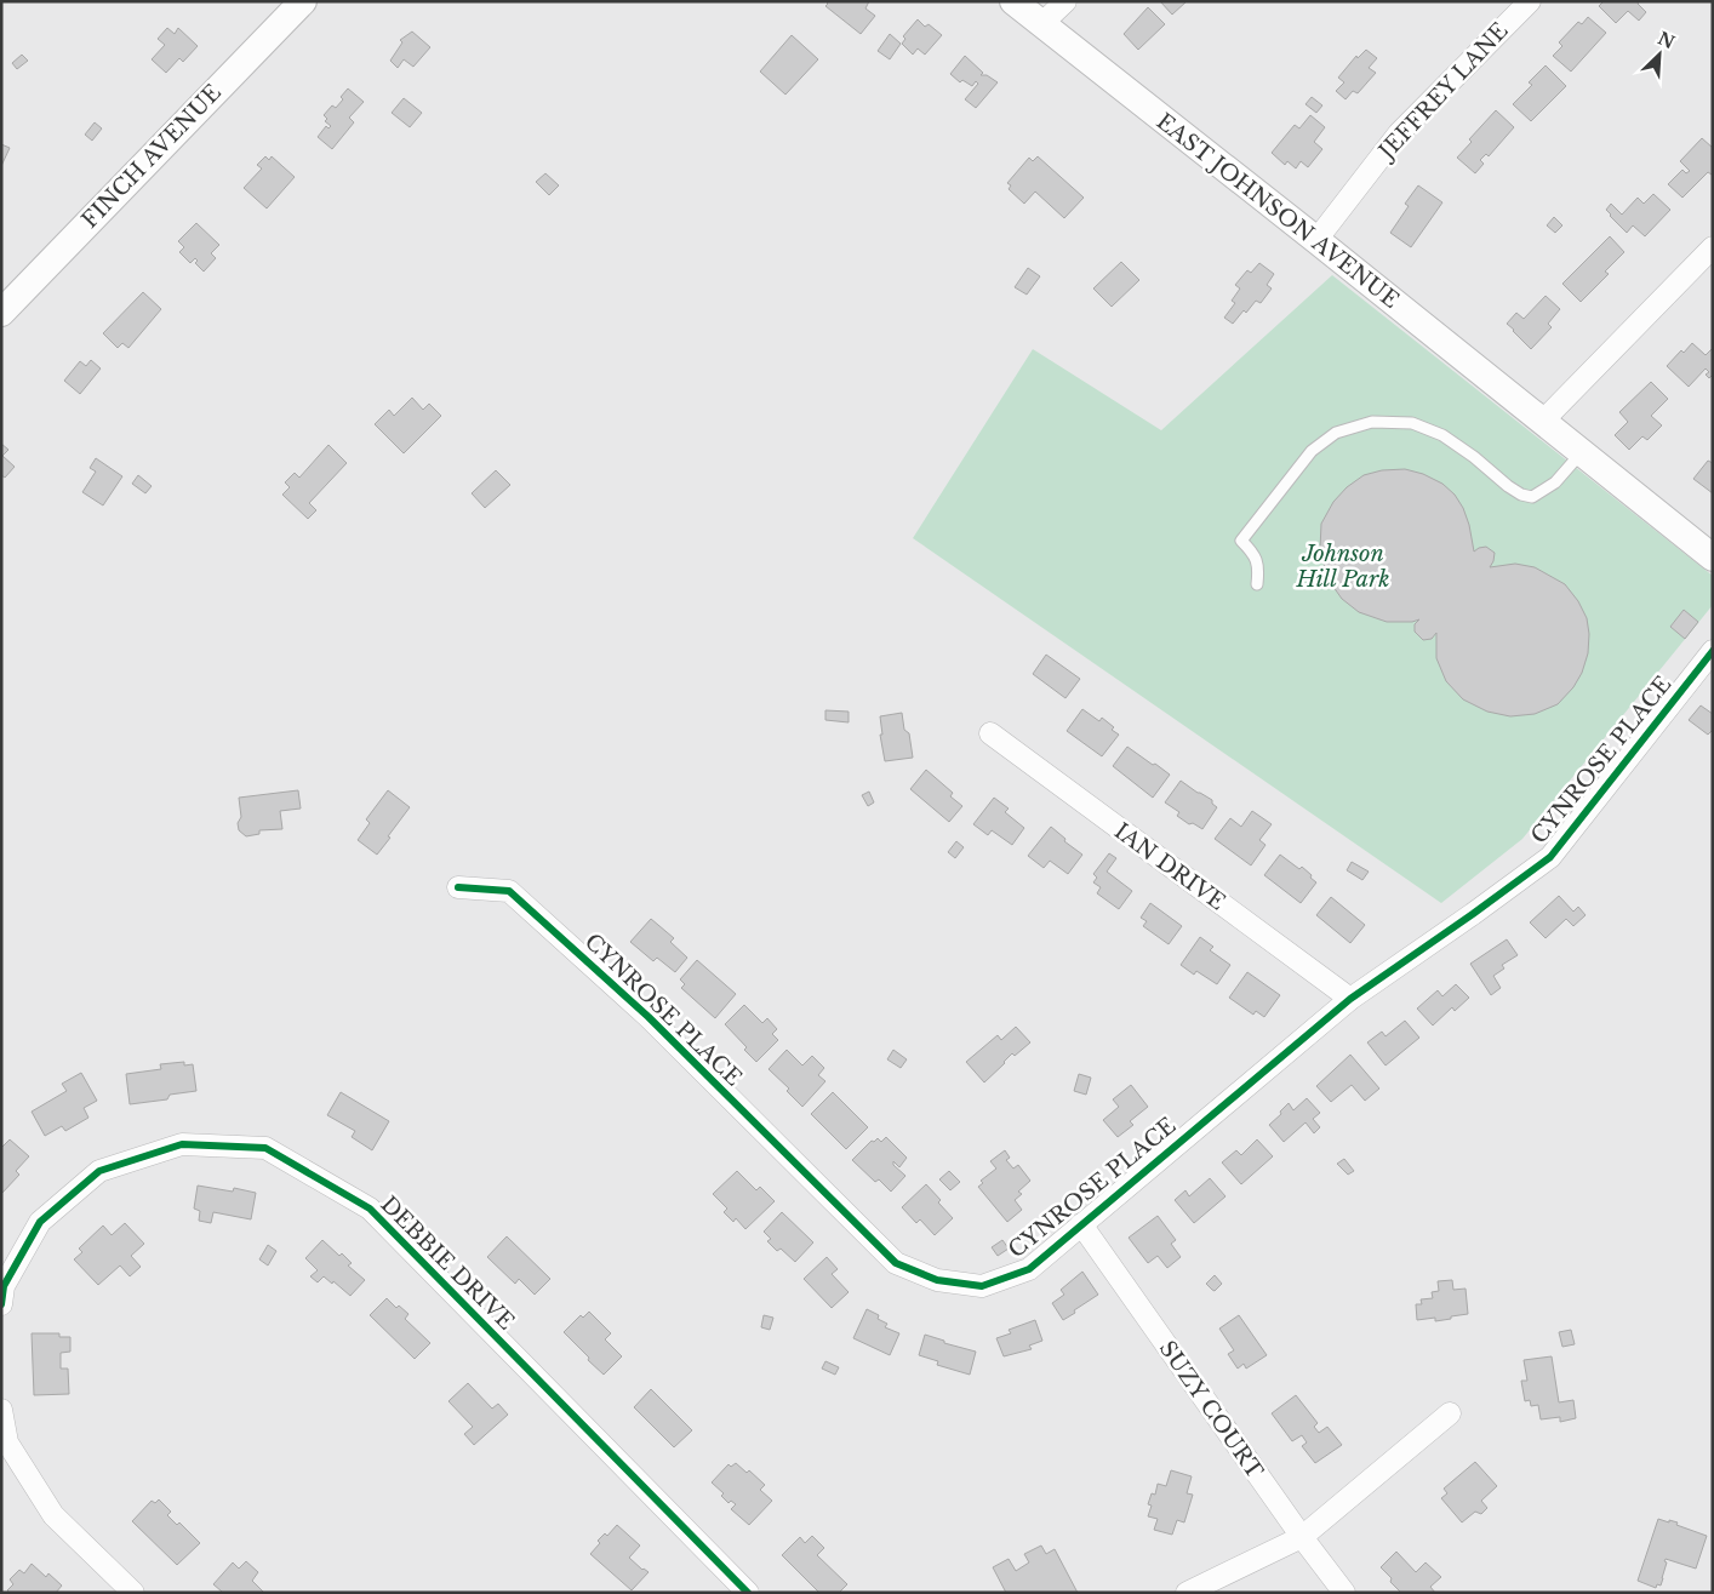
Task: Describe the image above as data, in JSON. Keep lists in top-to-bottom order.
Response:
{
  "streets": {
    "street": [
      "JEFFREY LANE",
      "FINCH AVENUE",
      "EAST JOHNSON AVENUE",
      "CYNROSE PLACE",
      "IAN DRIVE",
      "DEBBIE DRIVE",
      "SUZY COURT"
    ]
  },
  "crossings": [
    ["JEFFREY LANE", "EAST JOHNSON AVENUE"],
    ["CYNROSE PLACE", "IAN DRIVE"],
    ["CYNROSE PLACE", "SUZY COURT"]
  ],
  "parks": ["Johnson Hill Park"],
  "north": "top right"
}
